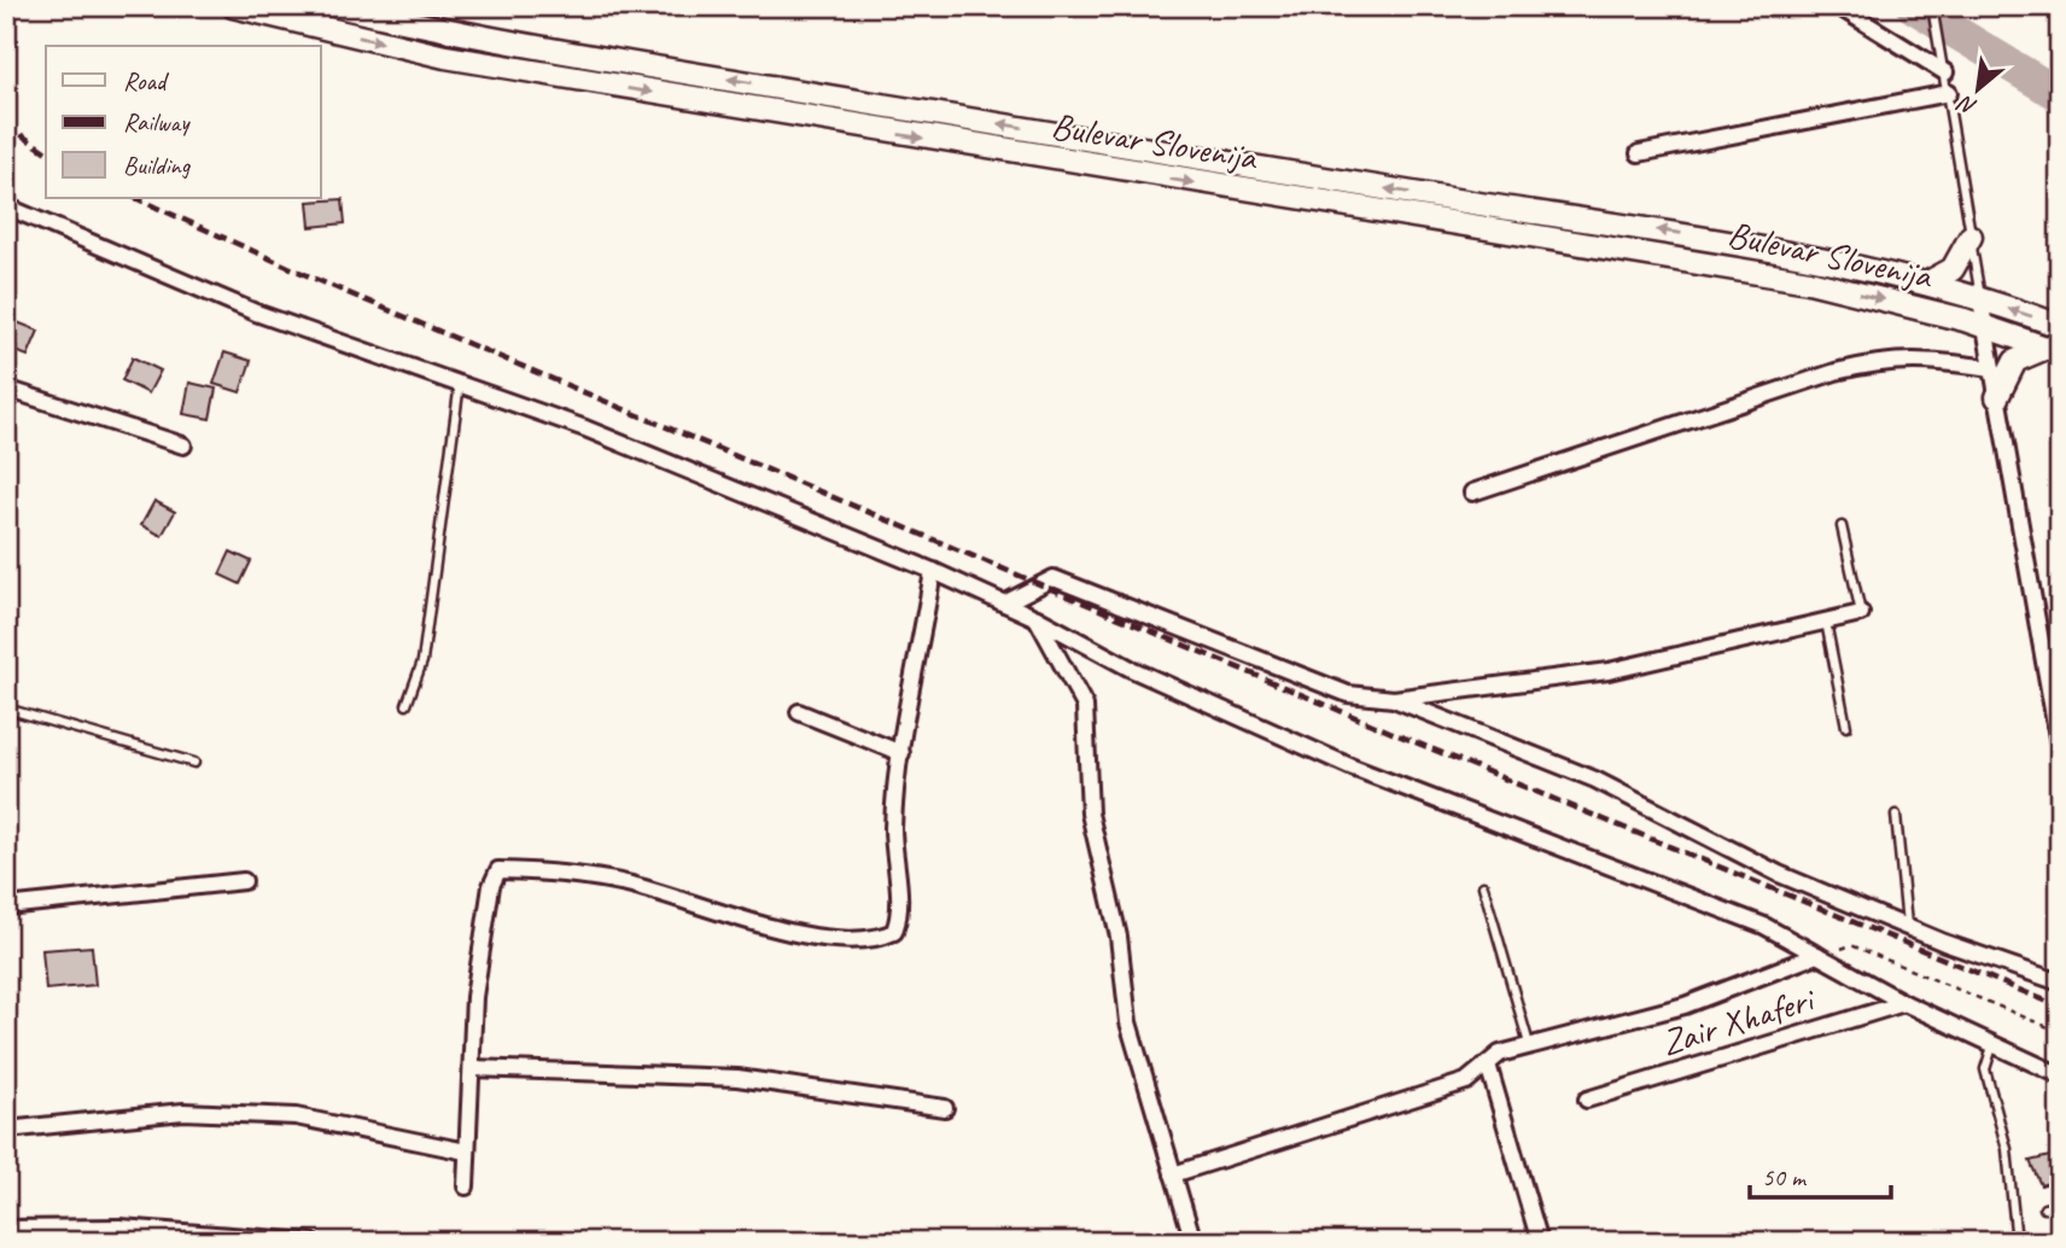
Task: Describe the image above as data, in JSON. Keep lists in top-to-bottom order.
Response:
{
  "streets": {
    "street": ["Bulevar Slovenija", "Zair Xhaferi"]
  },
  "legend": ["Road", "Railway", "Building"],
  "scale_bar": "50 m",
  "north": "bottom left"
}
